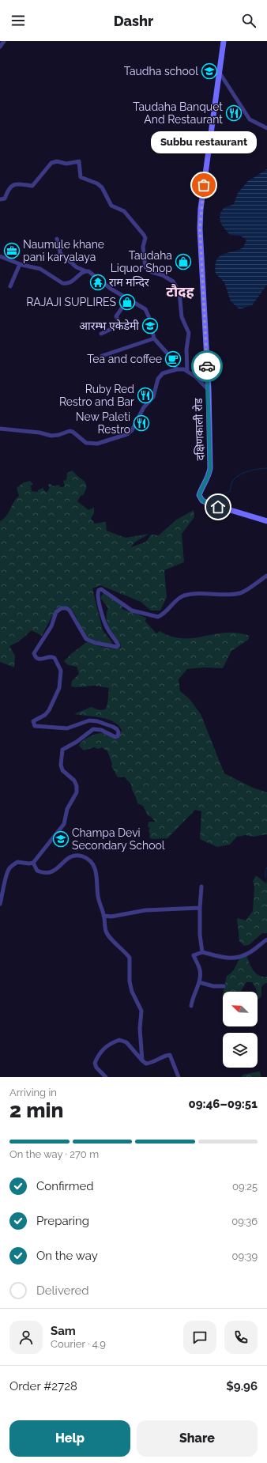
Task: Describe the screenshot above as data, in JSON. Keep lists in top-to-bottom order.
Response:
{
  "streets": {
    "main road": ["दक्षिणकाली रोड"]
  },
  "districts": ["टौदह"],
  "places": {
    "school or university": ["Taudha school", "आरम्भ एकेडेमी", "Champa Devi Secondary School"],
    "restaurant": ["Taudaha Banquet And Restaurant", "Ruby Red Restro and Bar", "New Paleti Restro"],
    "other": ["Subbu restaurant"],
    "office": ["Naumule khane pani karyalaya"],
    "shop": ["Taudaha Liquor Shop", "RAJAJI SUPLIRES"],
    "temple": ["राम मन्दिर"],
    "cafe": ["Tea and coffee"]
  },
  "north": "top left",
  "page": {
    "header": "Dashr",
    "bubble": "Subbu restaurant",
    "heading": ["2 min", "Arriving in", "09:46–09:51"],
    "panel": [
      "Sam",
      "Courier · 4.9",
      "Order #2728",
      "$9.96"
    ],
    "bar": "On the way · 270 m",
    "list": [
      ["Confirmed", "09:25"],
      ["Preparing", "09:36"],
      ["On the way", "09:39"],
      "Delivered"
    ],
    "buttons": ["Help", "Share"]
  }
}
